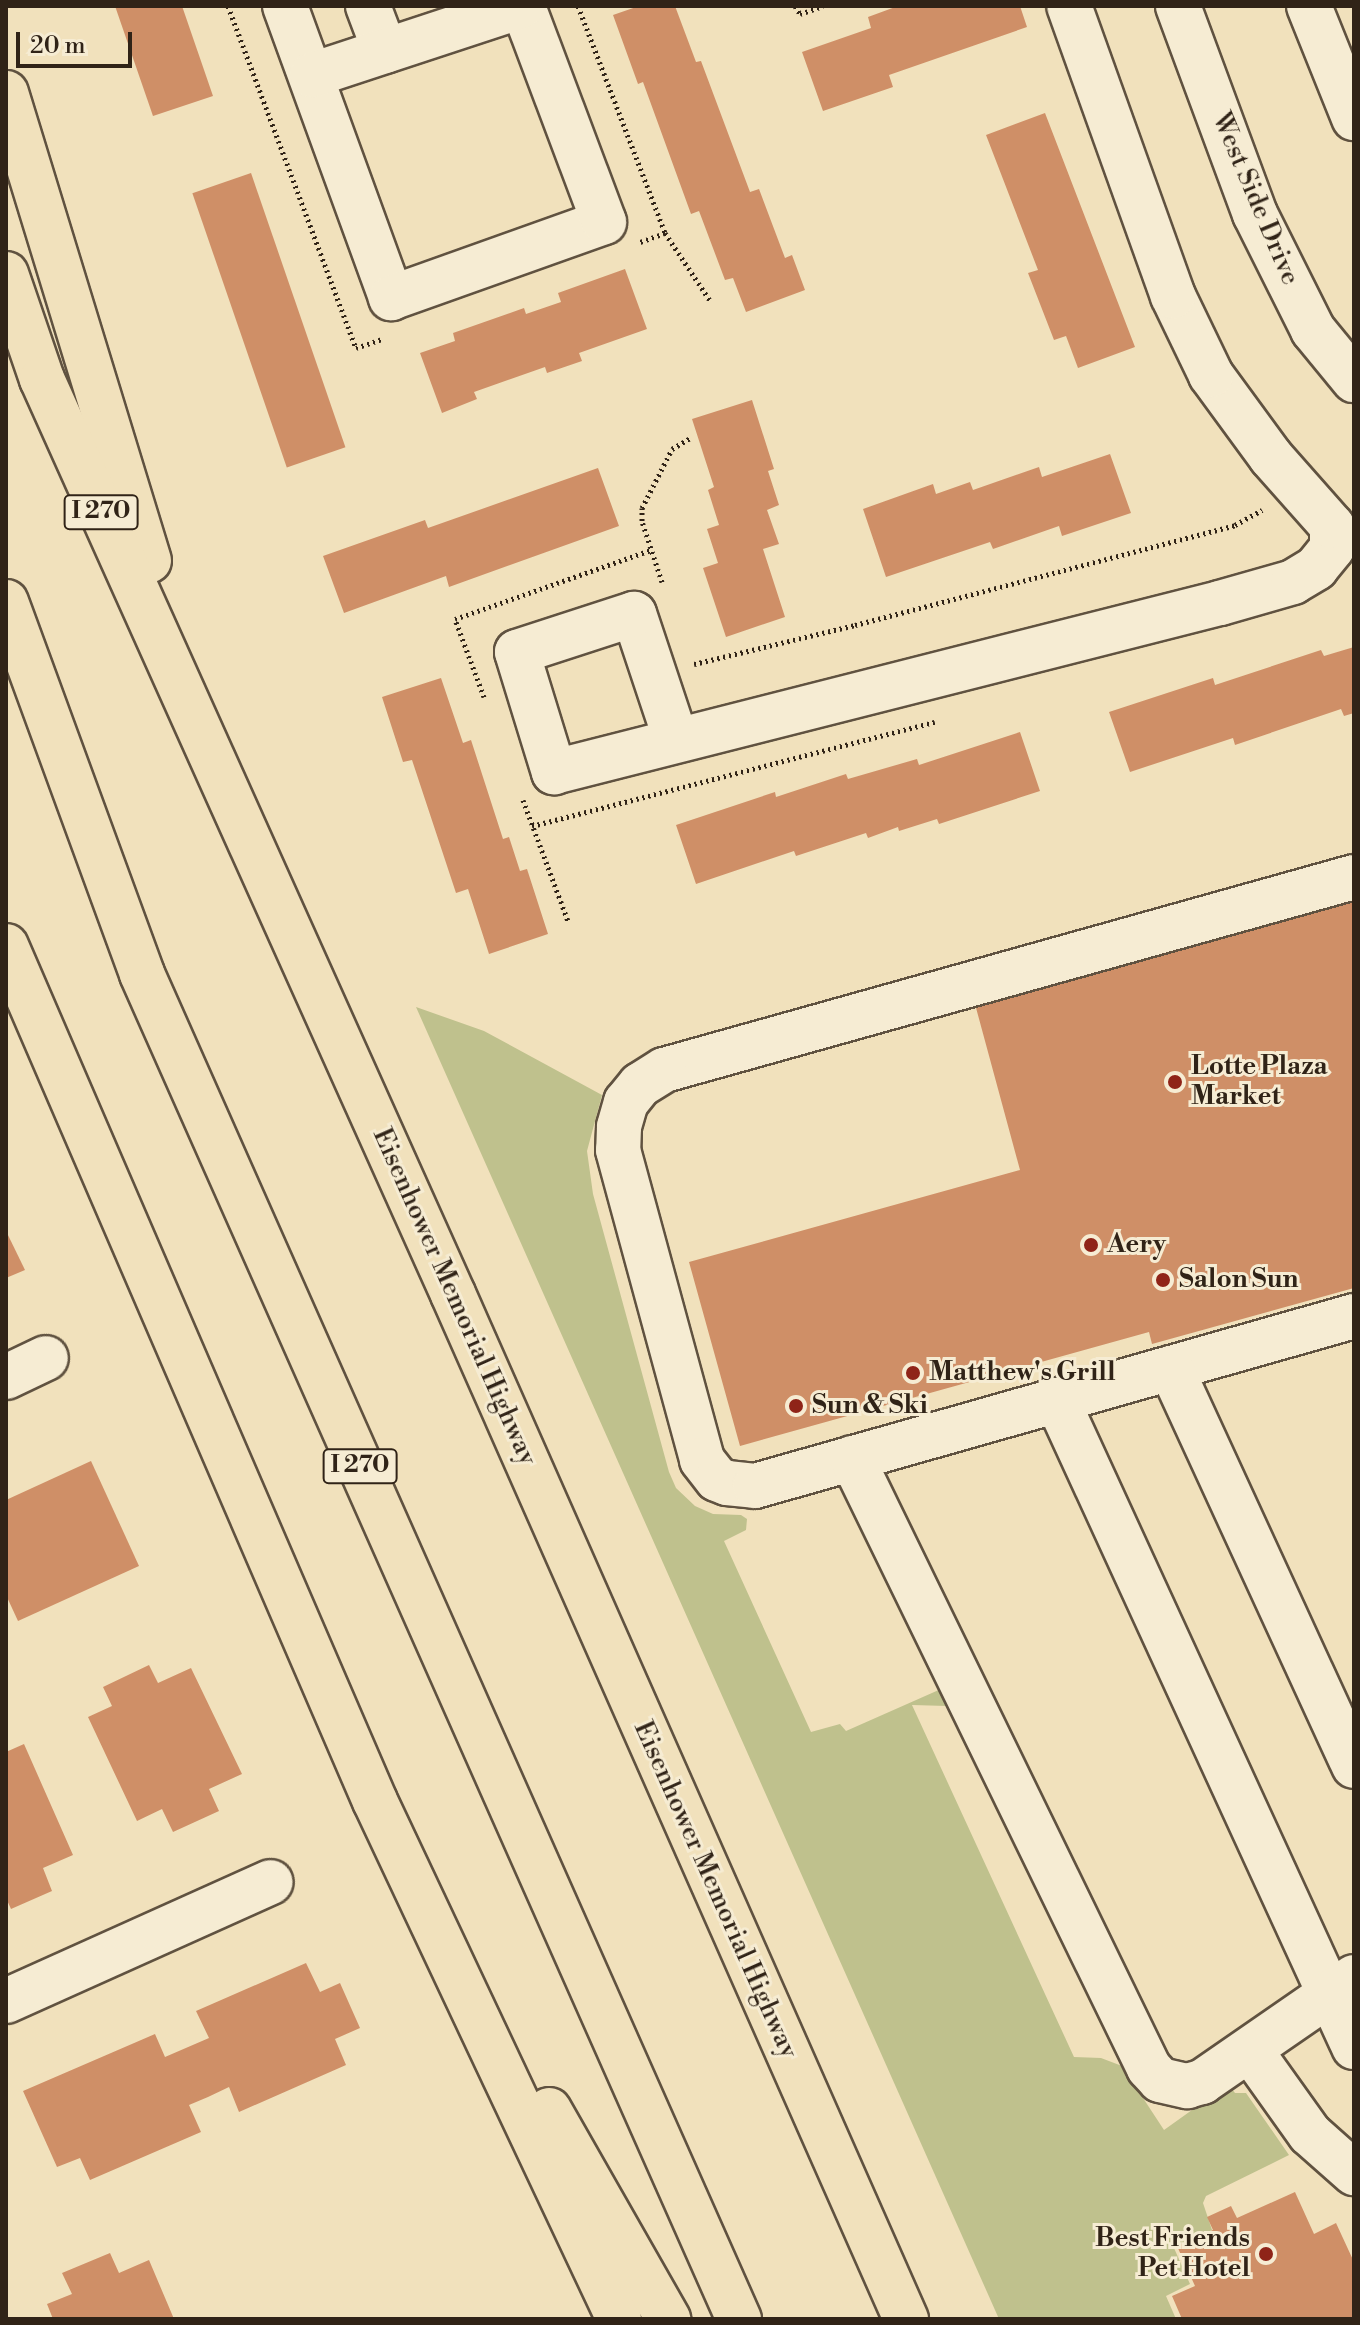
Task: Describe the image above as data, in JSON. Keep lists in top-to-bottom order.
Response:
{
  "streets": {
    "highway": ["I 270", "Eisenhower Memorial Highway"],
    "street": ["West Side Drive"]
  },
  "places": [
    "Lotte Plaza Market",
    "Aery",
    "Salon Sun",
    "Matthew's Grill",
    "Sun & Ski",
    "Best Friends Pet Hotel"
  ],
  "scale_bar": "20 m"
}
